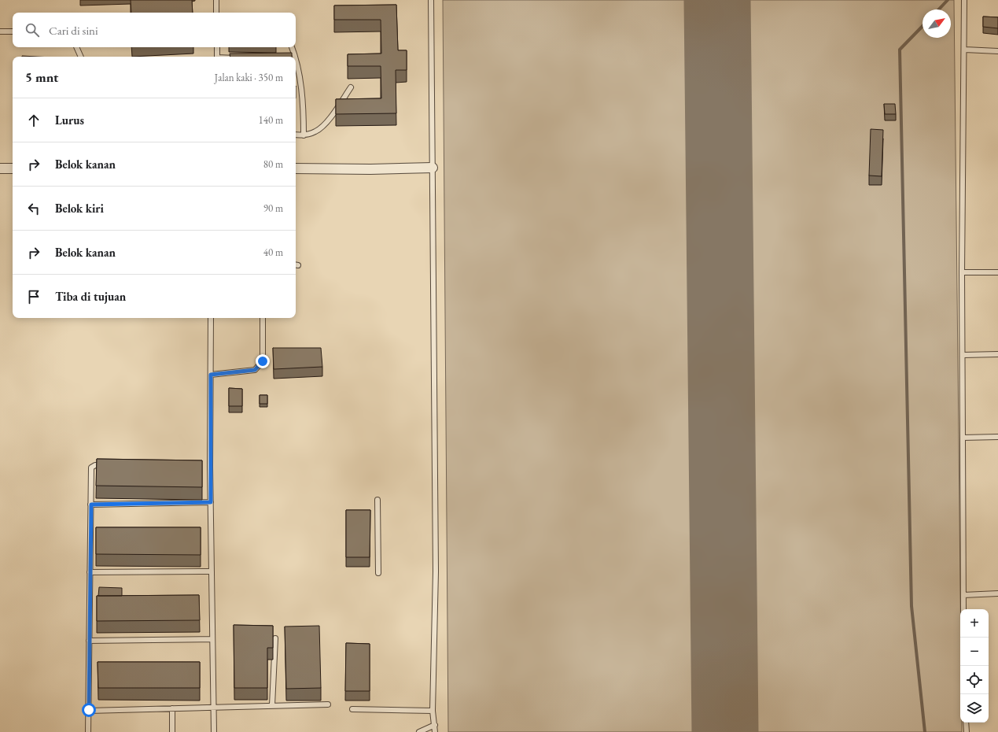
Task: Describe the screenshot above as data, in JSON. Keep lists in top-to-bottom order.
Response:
{
  "north": "top right",
  "page": {
    "search": "Cari di sini",
    "heading": ["5 mnt", "Jalan kaki · 350 m"],
    "list": [
      ["Lurus", "140 m"],
      ["Belok kanan", "80 m"],
      ["Belok kiri", "90 m"],
      ["Belok kanan", "40 m"],
      "Tiba di tujuan"
    ],
    "map_buttons": ["+", "−"]
  }
}
